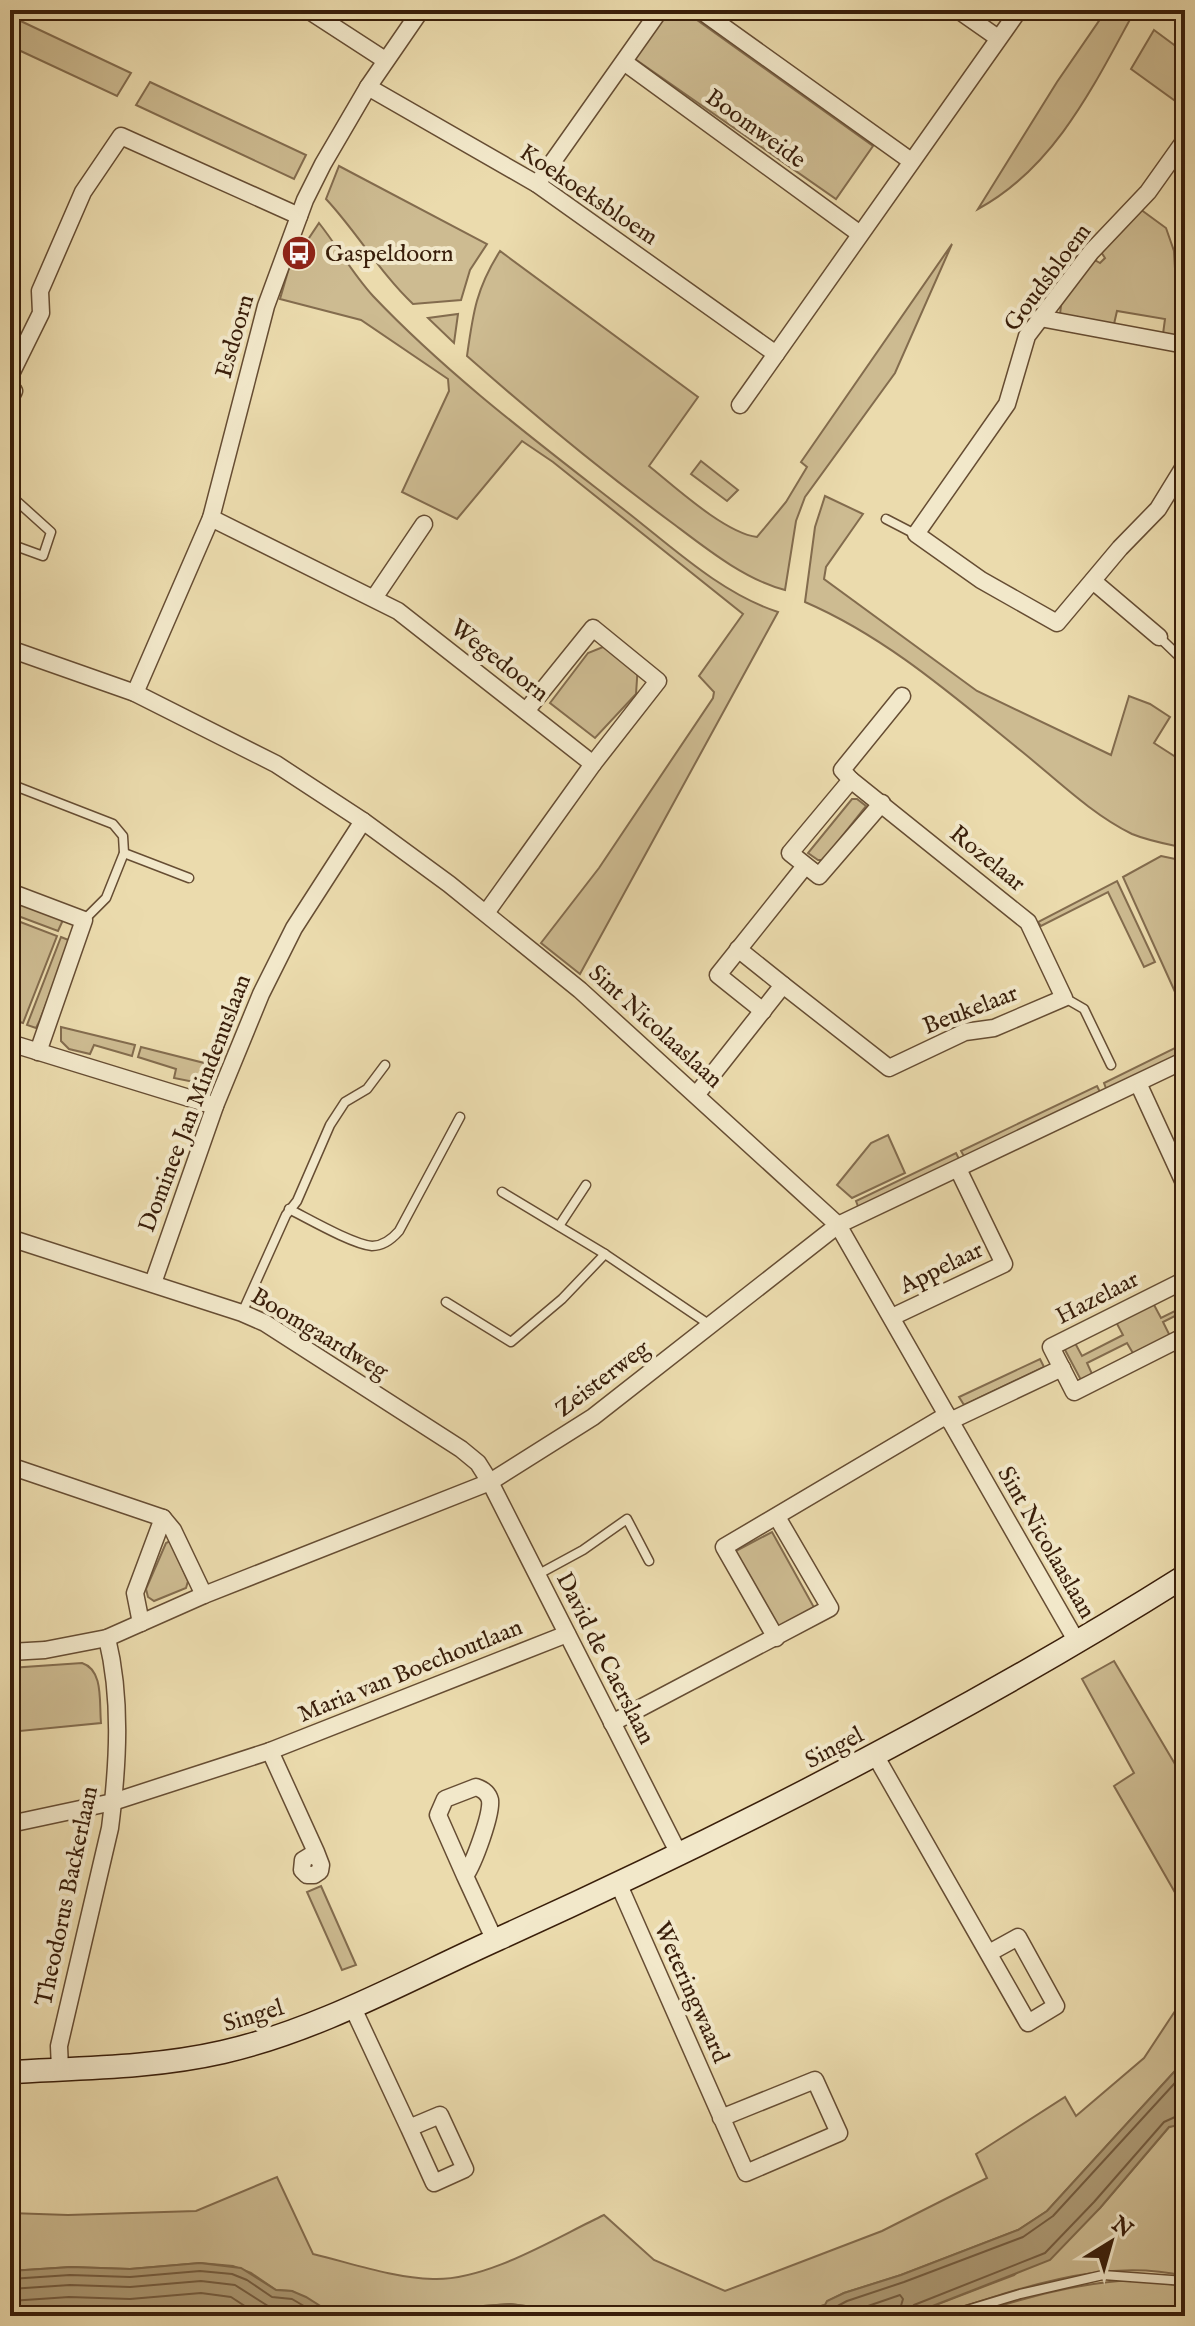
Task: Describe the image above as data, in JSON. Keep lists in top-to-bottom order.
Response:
{
  "streets": {
    "street": [
      "Boomweide",
      "Koekoeksbloem",
      "Goudsbloem",
      "Esdoorn",
      "Wegedoorn",
      "Rozelaar",
      "Beukelaar",
      "Sint Nicolaaslaan",
      "Dominee Jan Mindenuslaan",
      "Appelaar",
      "Hazelaar",
      "Boomgaardweg",
      "Zeisterweg",
      "David de Caerslaan",
      "Maria van Boechoutlaan",
      "Singel",
      "Theodorus Backerlaan",
      "Weteringwaard"
    ]
  },
  "crossings": [
    ["Koekoeksbloem", "Esdoorn"],
    ["Esdoorn", "Wegedoorn"],
    ["Esdoorn", "Sint Nicolaaslaan"],
    ["Rozelaar", "Beukelaar"],
    ["Sint Nicolaaslaan", "Dominee Jan Mindenuslaan"],
    ["Sint Nicolaaslaan", "Appelaar"],
    ["Sint Nicolaaslaan", "Zeisterweg"],
    ["Sint Nicolaaslaan", "Singel"],
    ["Dominee Jan Mindenuslaan", "Boomgaardweg"],
    ["Appelaar", "Zeisterweg"],
    ["Boomgaardweg", "Zeisterweg"],
    ["Boomgaardweg", "David de Caerslaan"],
    ["Zeisterweg", "David de Caerslaan"],
    ["Zeisterweg", "Theodorus Backerlaan"],
    ["David de Caerslaan", "Maria van Boechoutlaan"],
    ["David de Caerslaan", "Singel"],
    ["Maria van Boechoutlaan", "Theodorus Backerlaan"],
    ["Singel", "Theodorus Backerlaan"],
    ["Singel", "Weteringwaard"]
  ],
  "places": {
    "bus stop": ["Gaspeldoorn"]
  },
  "north": "top right"
}
